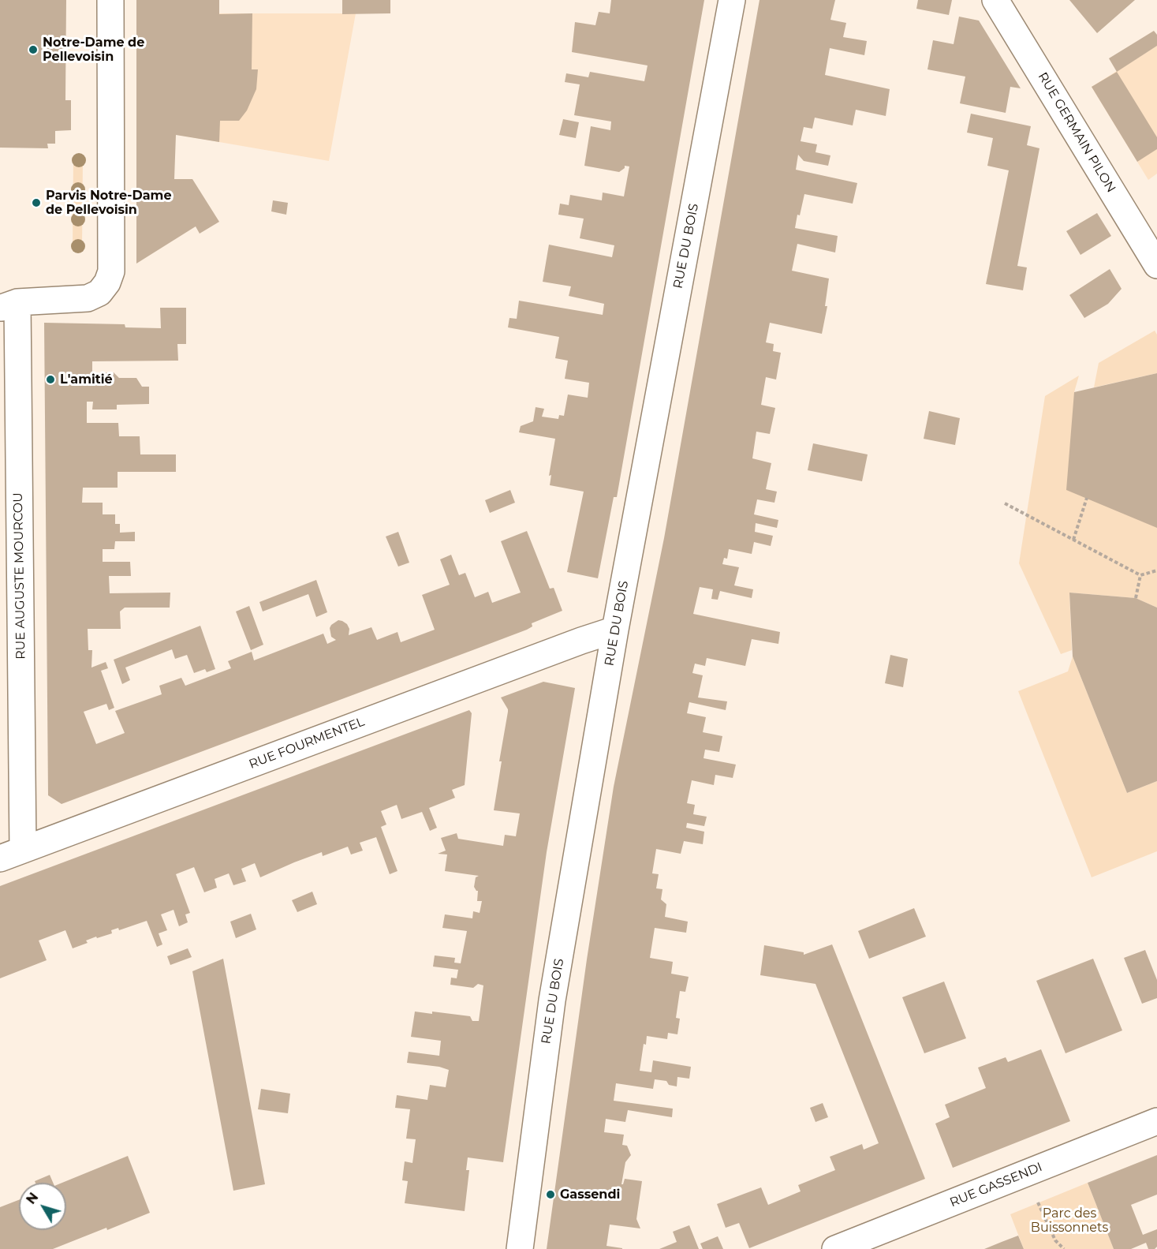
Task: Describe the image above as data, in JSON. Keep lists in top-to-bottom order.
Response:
{
  "streets": {
    "street": [
      "RUE GERMAIN PILON",
      "RUE DU BOIS",
      "RUE AUGUSTE MOURCOU",
      "RUE FOURMENTEL",
      "RUE GASSENDI"
    ]
  },
  "crossings": [
    ["RUE DU BOIS", "RUE FOURMENTEL"],
    ["RUE AUGUSTE MOURCOU", "RUE FOURMENTEL"]
  ],
  "parks": ["Parc des Buissonnets"],
  "places": [
    "Notre-Dame de Pellevoisin",
    "Parvis Notre-Dame de Pellevoisin",
    "L'amitié",
    "Gassendi"
  ],
  "north": "top left"
}
